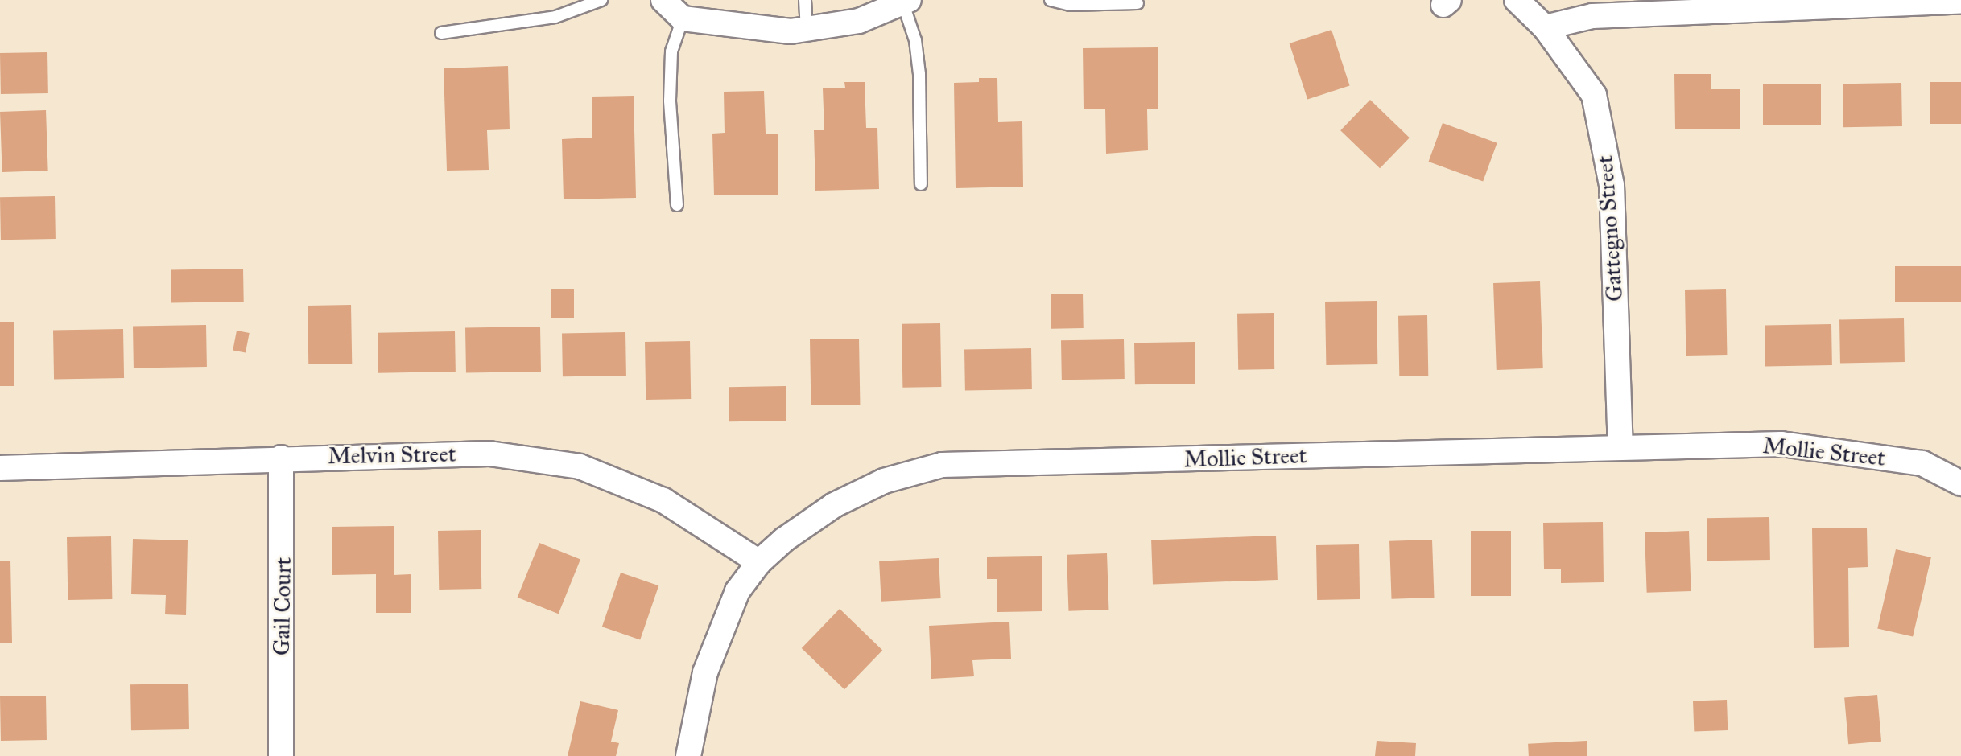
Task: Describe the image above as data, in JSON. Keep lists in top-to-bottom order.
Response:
{
  "streets": {
    "street": [
      "Gattegno Street",
      "Mollie Street",
      "Melvin Street",
      "Gail Court"
    ]
  },
  "crossings": [
    ["Gattegno Street", "Mollie Street"],
    ["Mollie Street", "Melvin Street"],
    ["Melvin Street", "Gail Court"]
  ]
}
